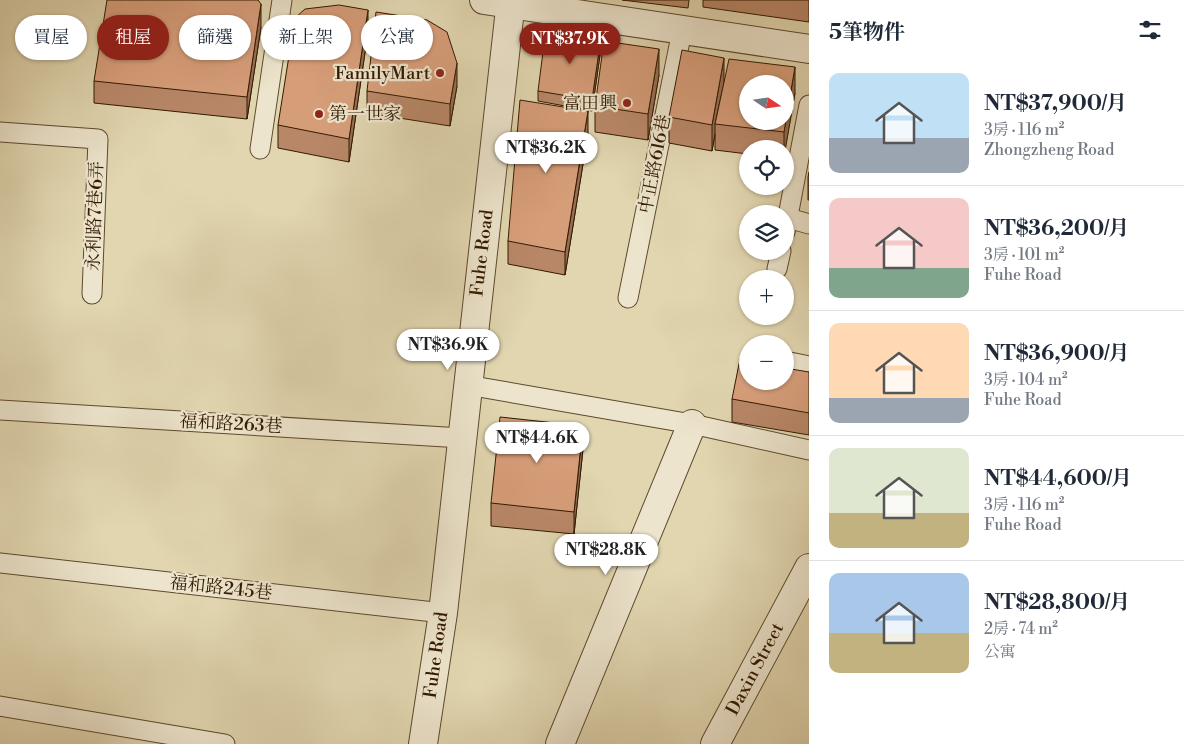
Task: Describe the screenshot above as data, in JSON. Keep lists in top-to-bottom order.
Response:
{
  "streets": {
    "street": ["Fuhe Road", "Daxin Street"],
    "lane": [
      "中正路616巷",
      "永利路7巷6弄",
      "福和路263巷",
      "福和路245巷"
    ]
  },
  "crossings": [
    ["Fuhe Road", "福和路263巷"],
    ["Fuhe Road", "福和路245巷"]
  ],
  "places": ["FamilyMart", "富田興", "第一世家"],
  "north": "right",
  "page": {
    "heading": "5筆物件",
    "chip": [
      "買屋",
      "租屋",
      "篩選",
      "新上架",
      "公寓"
    ],
    "price": [
      "NT$37.9K",
      "NT$36.2K",
      "NT$36.9K",
      "NT$44.6K",
      "NT$28.8K"
    ],
    "list": [
      {
        "name": "NT$37,900/月",
        "note": "3房 · 116 m² · Zhongzheng Road"
      },
      {
        "name": "NT$36,200/月",
        "note": "3房 · 101 m² · Fuhe Road"
      },
      {
        "name": "NT$36,900/月",
        "note": "3房 · 104 m² · Fuhe Road"
      },
      {
        "name": "NT$44,600/月",
        "note": "3房 · 116 m² · Fuhe Road"
      },
      {
        "name": "NT$28,800/月",
        "note": "2房 · 74 m² · 公寓"
      }
    ],
    "map_buttons": ["+", "−"]
  }
}
